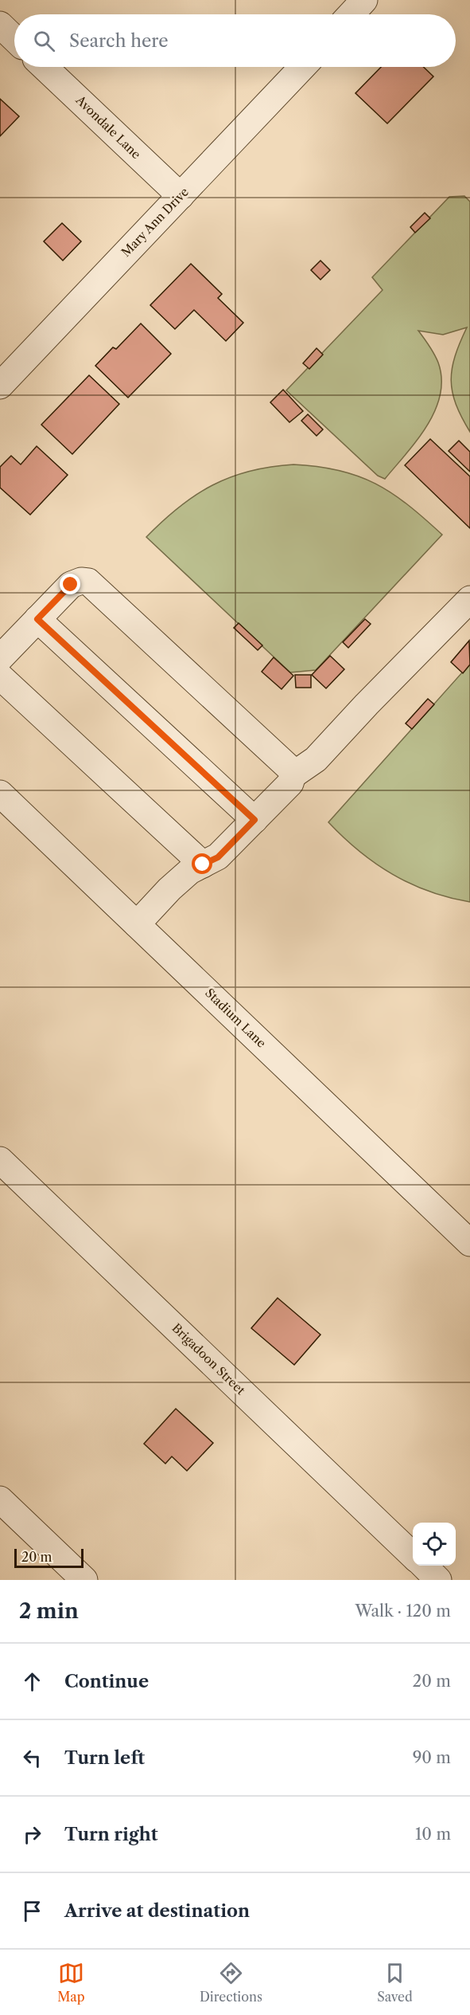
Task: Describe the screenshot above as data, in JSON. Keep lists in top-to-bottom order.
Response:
{
  "streets": {
    "street": [
      "Avondale Lane",
      "Mary Ann Drive",
      "Stadium Lane",
      "Brigadoon Street"
    ]
  },
  "crossings": [
    ["Avondale Lane", "Mary Ann Drive"]
  ],
  "scale_bar": "20 m",
  "page": {
    "search": "Search here",
    "scale": "20 m",
    "heading": ["2 min", "Walk · 120 m"],
    "list": [
      ["Continue", "20 m"],
      ["Turn left", "90 m"],
      ["Turn right", "10 m"],
      "Arrive at destination"
    ],
    "nav": ["Map", "Directions", "Saved"]
  }
}
